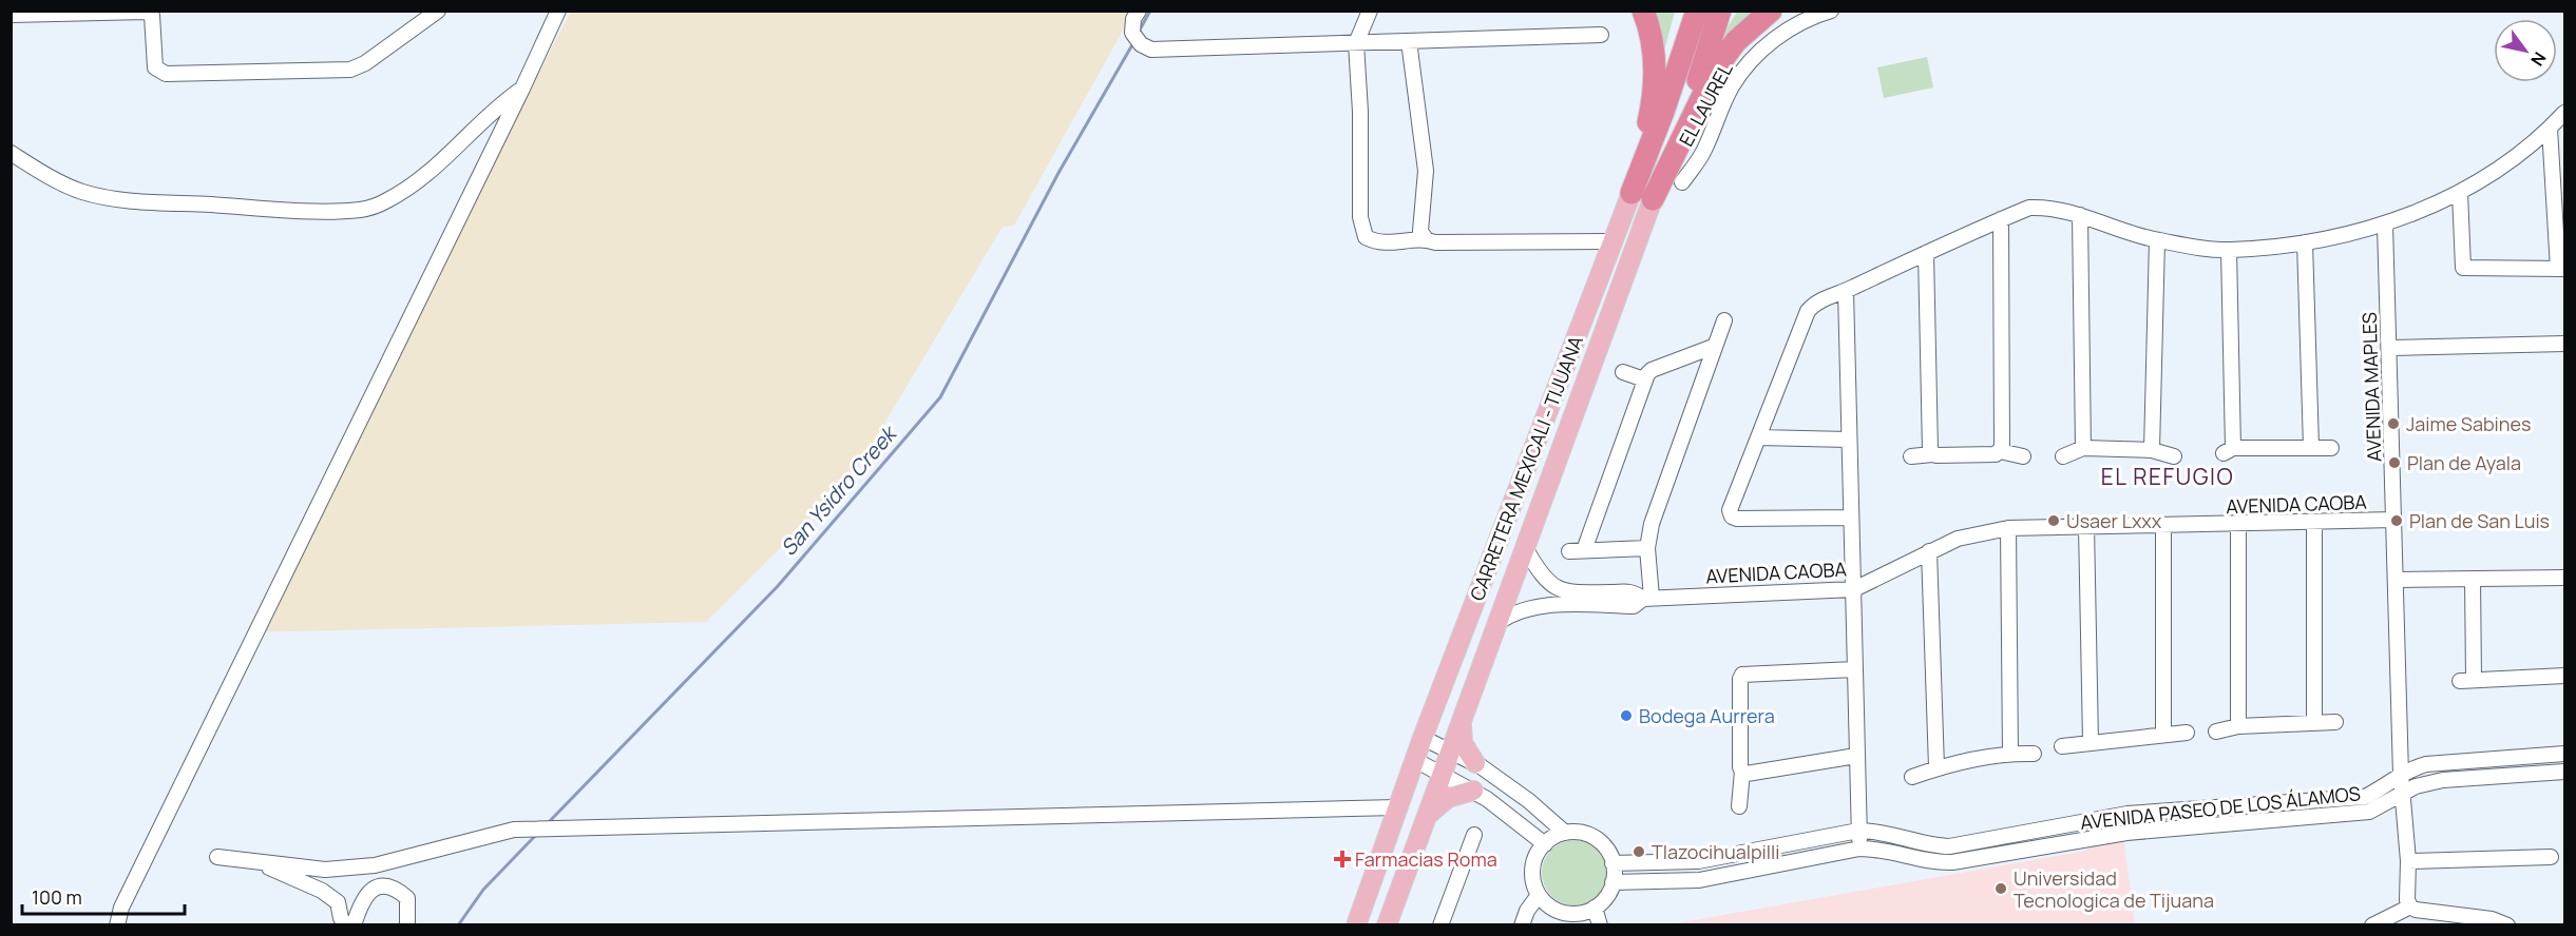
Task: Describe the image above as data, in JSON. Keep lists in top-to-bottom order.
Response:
{
  "streets": {
    "highway": ["CARRETERA MEXICALI - TIJUANA"],
    "street": [
      "EL LAUREL",
      "AVENIDA MAPLES",
      "AVENIDA CAOBA",
      "AVENIDA PASEO DE LOS ÁLAMOS"
    ]
  },
  "crossings": [
    ["AVENIDA MAPLES", "AVENIDA CAOBA"],
    ["AVENIDA MAPLES", "AVENIDA PASEO DE LOS ÁLAMOS"]
  ],
  "districts": ["EL REFUGIO"],
  "water": ["San Ysidro Creek"],
  "places": {
    "other": [
      "Jaime Sabines",
      "Plan de Ayala",
      "Usaer Lxxx",
      "Plan de San Luis",
      "Bodega Aurrera",
      "Tlazocihualpilli",
      "Universidad Tecnologica de Tijuana"
    ],
    "health": ["Farmacias Roma"]
  },
  "scale_bar": "100 m",
  "north": "bottom right"
}
